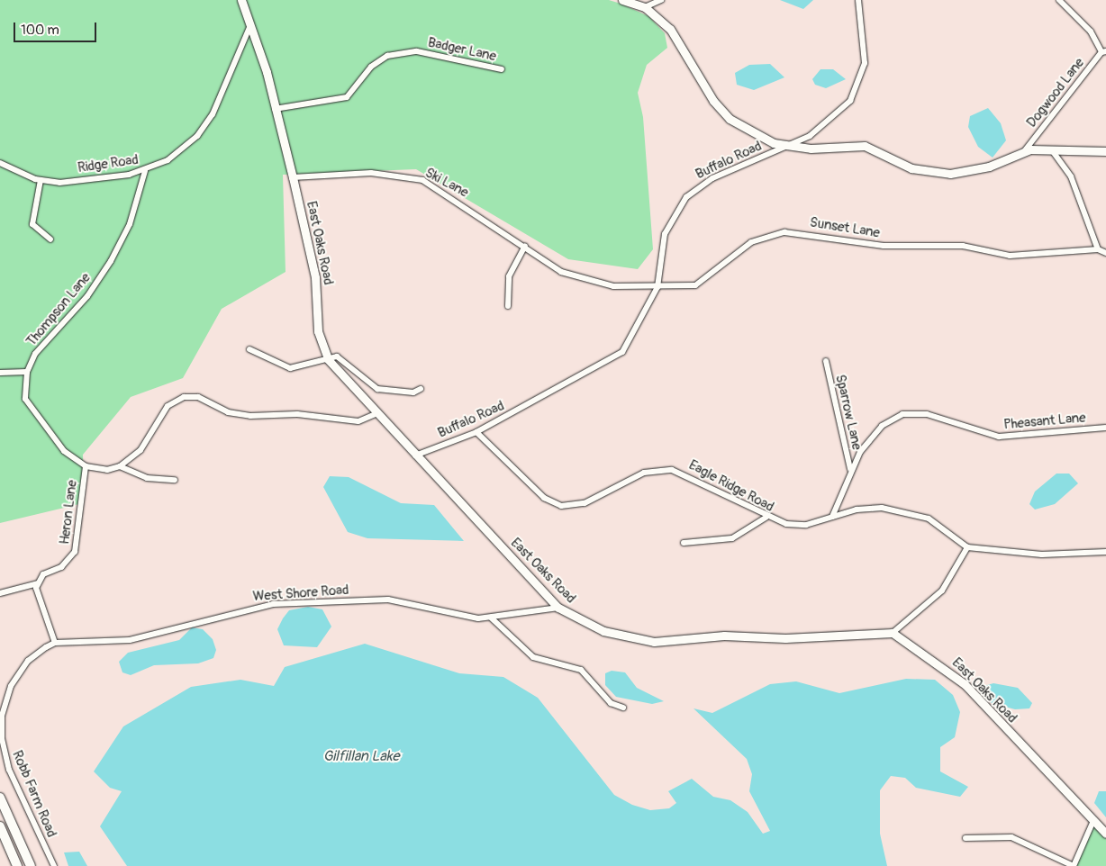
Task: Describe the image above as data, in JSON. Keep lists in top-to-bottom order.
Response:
{
  "streets": {
    "street": [
      "Badger Lane",
      "Dogwood Lane",
      "Buffalo Road",
      "Ridge Road",
      "Ski Lane",
      "Sunset Lane",
      "East Oaks Road",
      "Thompson Lane",
      "Sparrow Lane",
      "Pheasant Lane",
      "Eagle Ridge Road",
      "Heron Lane",
      "West Shore Road",
      "Robb Farm Road"
    ]
  },
  "crossings": [
    ["Badger Lane", "East Oaks Road"],
    ["Buffalo Road", "Ski Lane"],
    ["Buffalo Road", "Sunset Lane"],
    ["Buffalo Road", "East Oaks Road"],
    ["Buffalo Road", "Eagle Ridge Road"],
    ["Ridge Road", "East Oaks Road"],
    ["Ridge Road", "Thompson Lane"],
    ["Ski Lane", "Sunset Lane"],
    ["Ski Lane", "East Oaks Road"],
    ["East Oaks Road", "West Shore Road"],
    ["Thompson Lane", "Heron Lane"],
    ["Sparrow Lane", "Pheasant Lane"],
    ["Pheasant Lane", "Eagle Ridge Road"],
    ["West Shore Road", "Robb Farm Road"]
  ],
  "water": ["Gilfillan Lake"],
  "scale_bar": "100 m"
}
